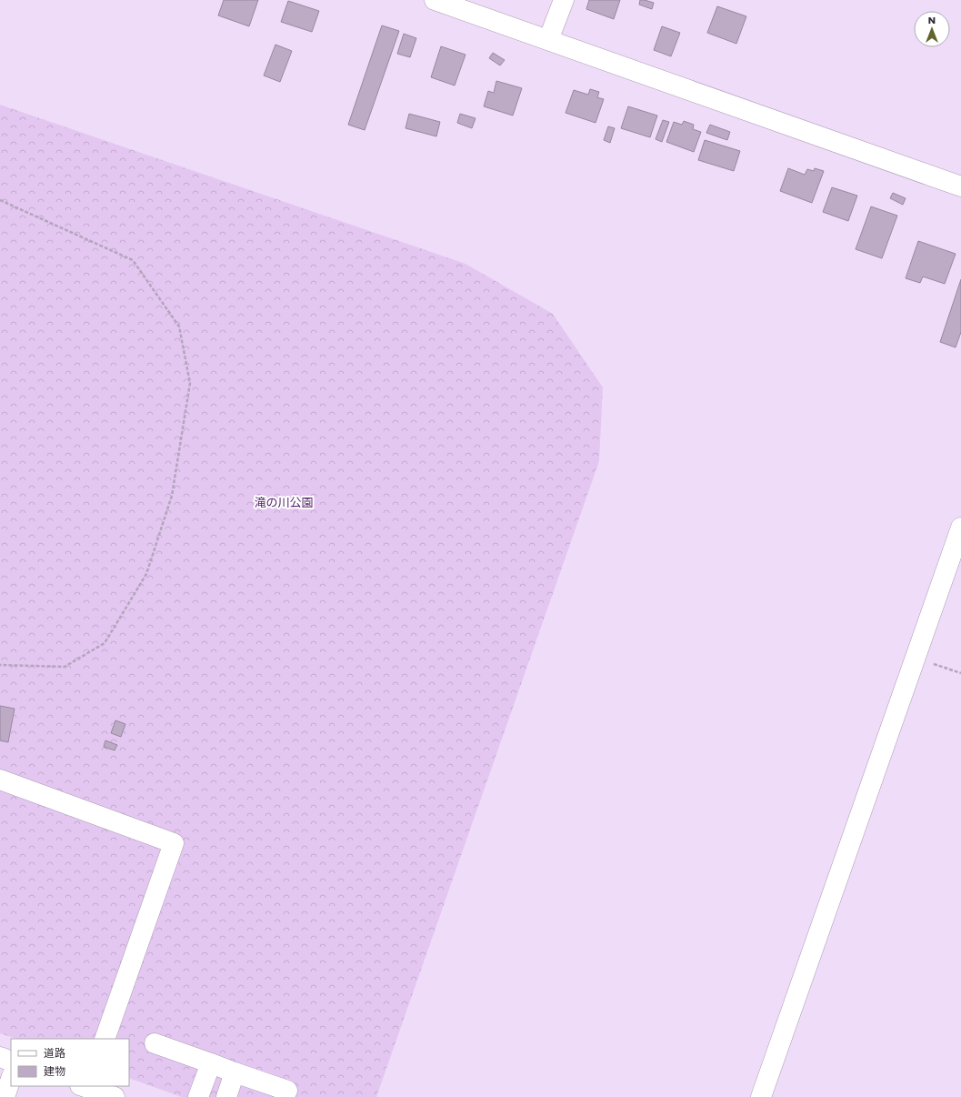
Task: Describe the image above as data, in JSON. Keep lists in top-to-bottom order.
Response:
{
  "parks": ["滝の川公園"],
  "legend": ["道路", "建物"],
  "north": "top"
}
